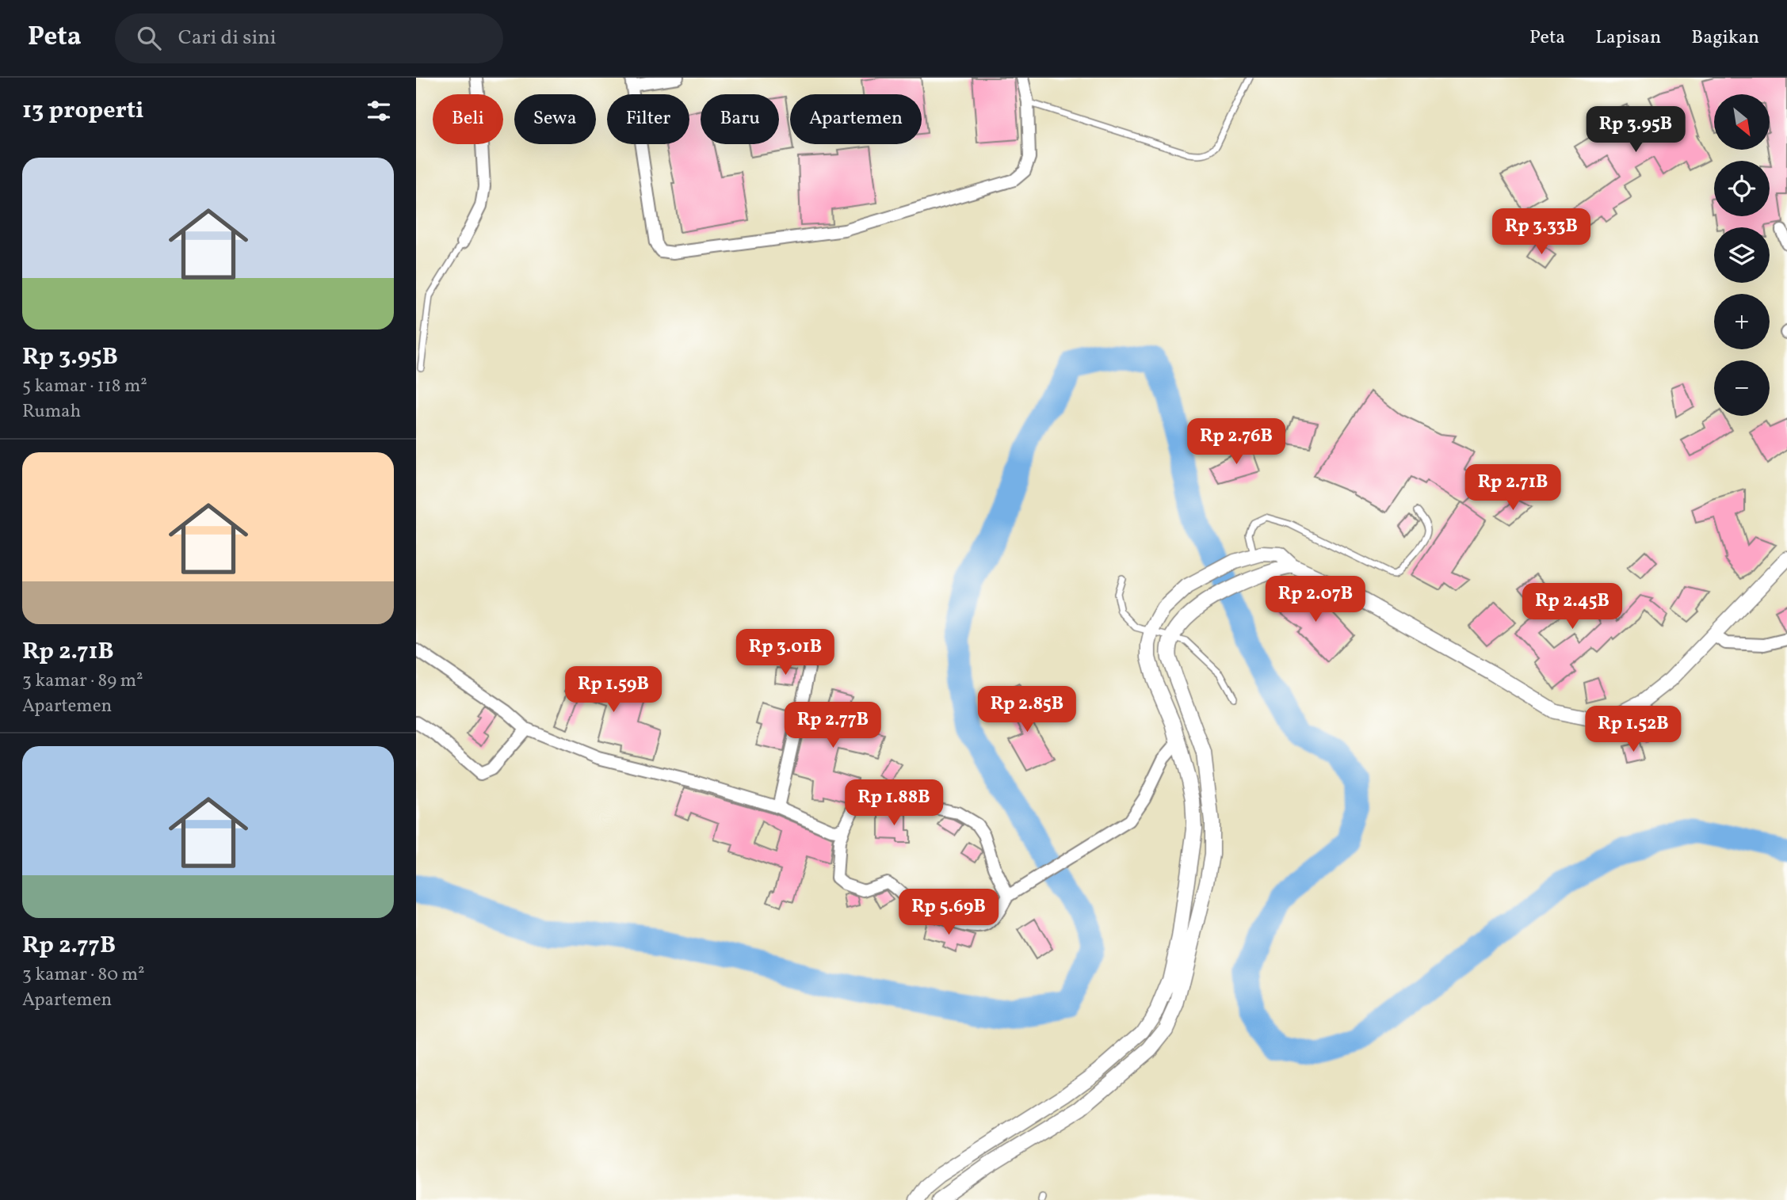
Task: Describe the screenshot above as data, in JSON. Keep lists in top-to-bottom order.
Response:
{
  "north": "bottom right",
  "page": {
    "header": "Peta",
    "search": "Cari di sini",
    "nav": ["Peta", "Lapisan", "Bagikan"],
    "heading": "13 properti",
    "map_buttons": ["+", "−"],
    "chip": [
      "Beli",
      "Sewa",
      "Filter",
      "Baru",
      "Apartemen"
    ],
    "price": [
      "Rp 3.95B",
      "Rp 3.33B",
      "Rp 2.76B",
      "Rp 2.71B",
      "Rp 2.07B",
      "Rp 2.45B",
      "Rp 3.01B",
      "Rp 1.59B",
      "Rp 2.85B",
      "Rp 2.77B",
      "Rp 1.52B",
      "Rp 1.88B",
      "Rp 5.69B"
    ],
    "list": [
      {
        "name": "Rp 3.95B",
        "note": "5 kamar · 118 m² · Rumah"
      },
      {
        "name": "Rp 2.71B",
        "note": "3 kamar · 89 m² · Apartemen"
      },
      {
        "name": "Rp 2.77B",
        "note": "3 kamar · 80 m² · Apartemen"
      }
    ]
  }
}
